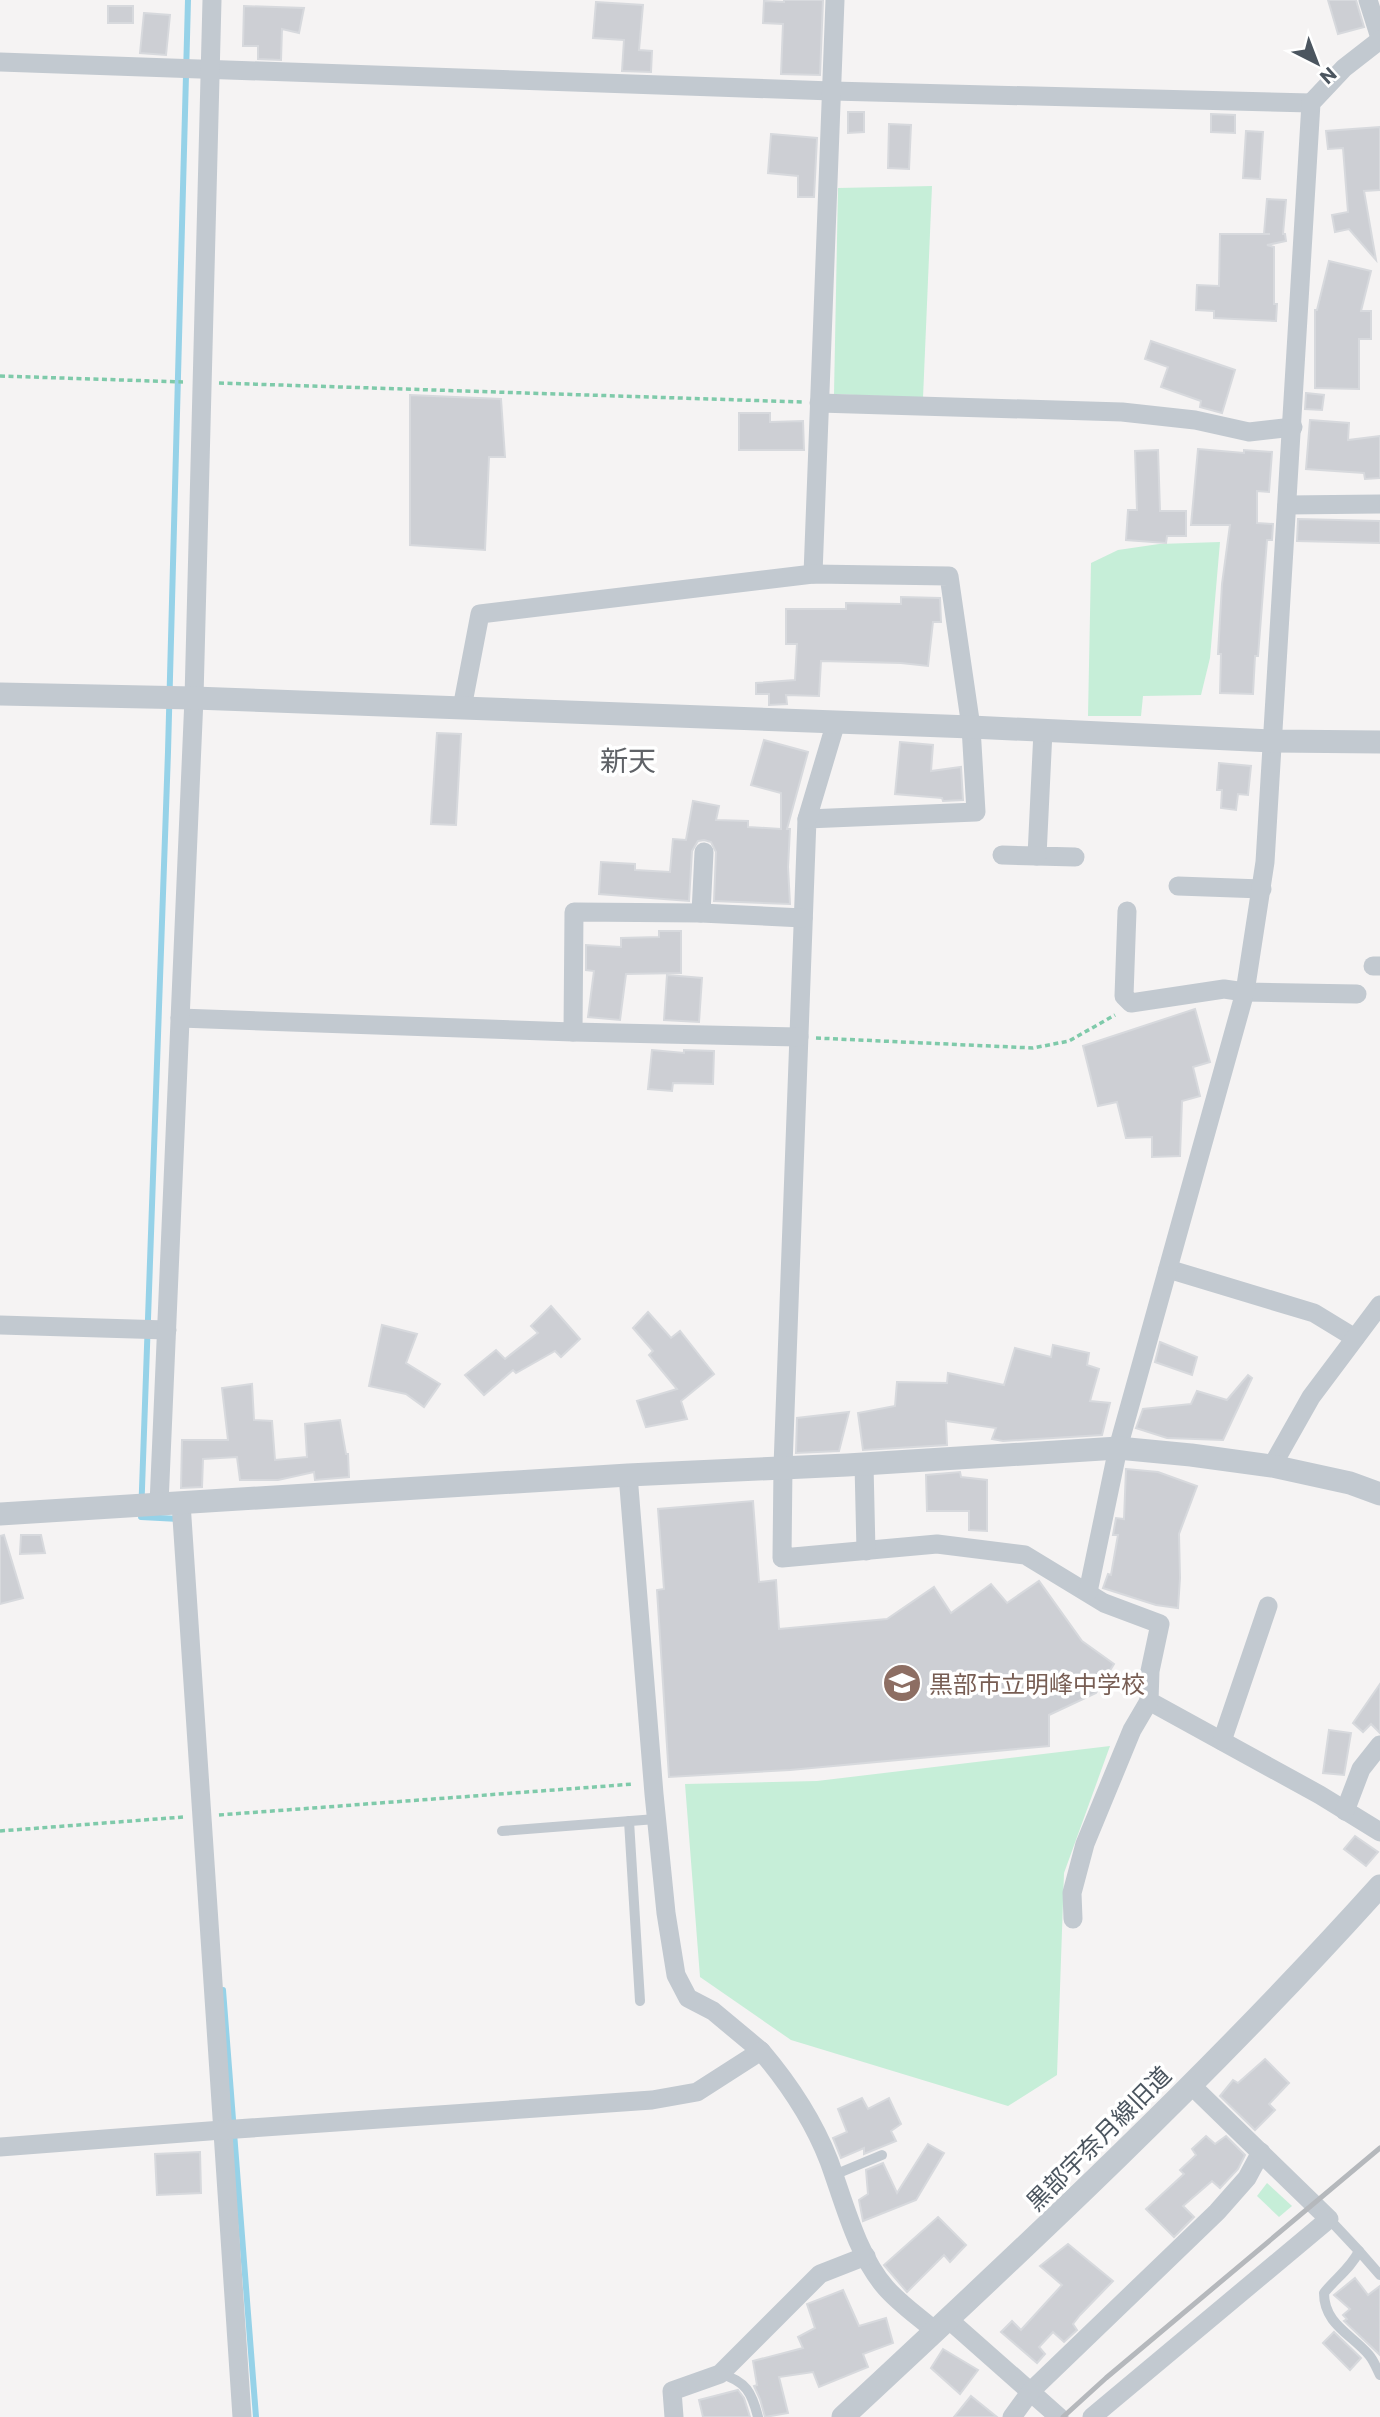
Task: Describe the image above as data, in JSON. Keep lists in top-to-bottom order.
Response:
{
  "streets": {
    "street": ["黒部宇奈月線旧道"]
  },
  "districts": ["新天"],
  "places": {
    "school or university": ["黒部市立明峰中学校"]
  },
  "north": "bottom right"
}
